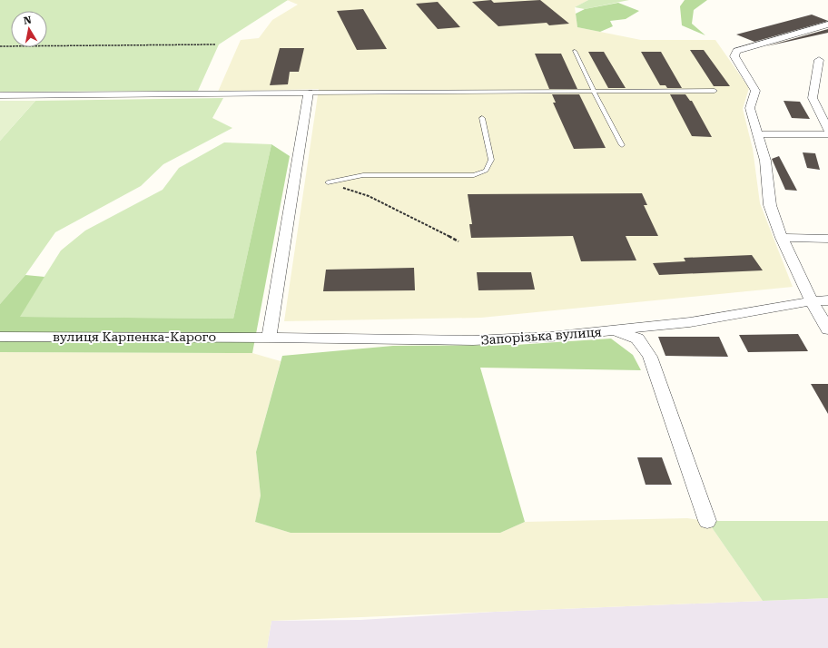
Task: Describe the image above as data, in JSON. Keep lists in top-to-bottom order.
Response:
{
  "streets": {
    "street": ["Запорізька вулиця", "вулиця Карпенка-Карого"]
  },
  "crossings": [
    ["Запорізька вулиця", "вулиця Карпенка-Карого"]
  ],
  "north": "top"
}
